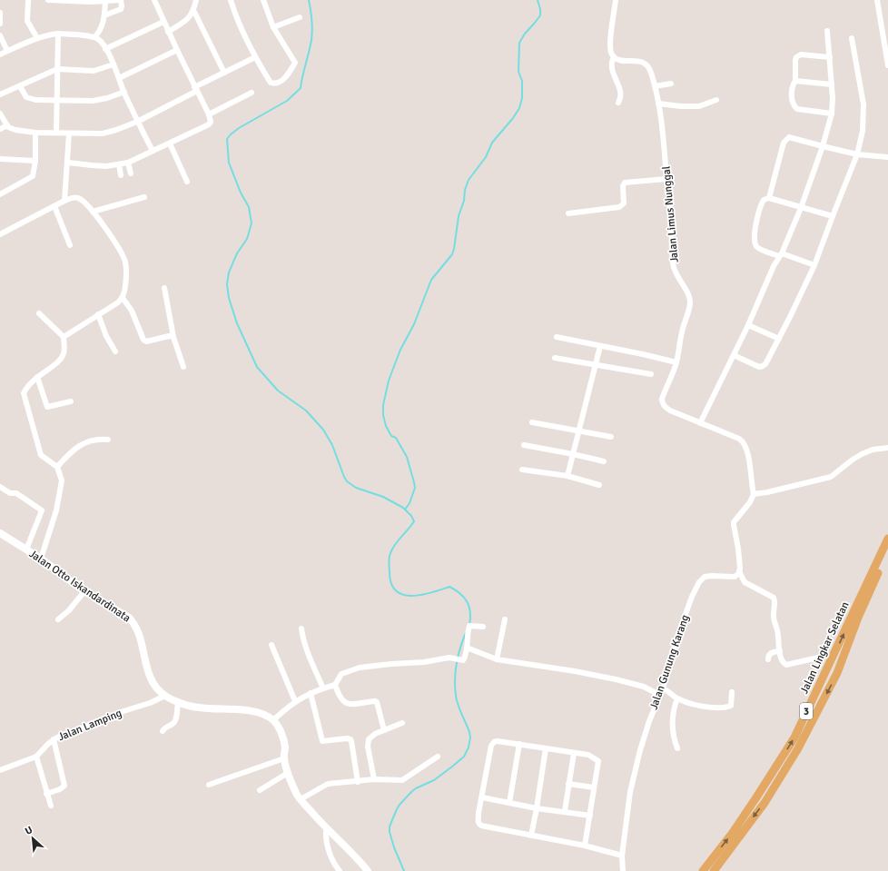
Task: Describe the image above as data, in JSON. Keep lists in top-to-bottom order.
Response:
{
  "streets": {
    "main road": ["Jalan Otto Iskandardinata", "Jalan Lingkar Selatan", "3"],
    "street": ["Jalan Limus Nunggal", "Jalan Gunung Karang", "Jalan Lamping"]
  },
  "crossings": [
    ["Jalan Otto Iskandardinata", "Jalan Lamping"]
  ],
  "north": "top left"
}
